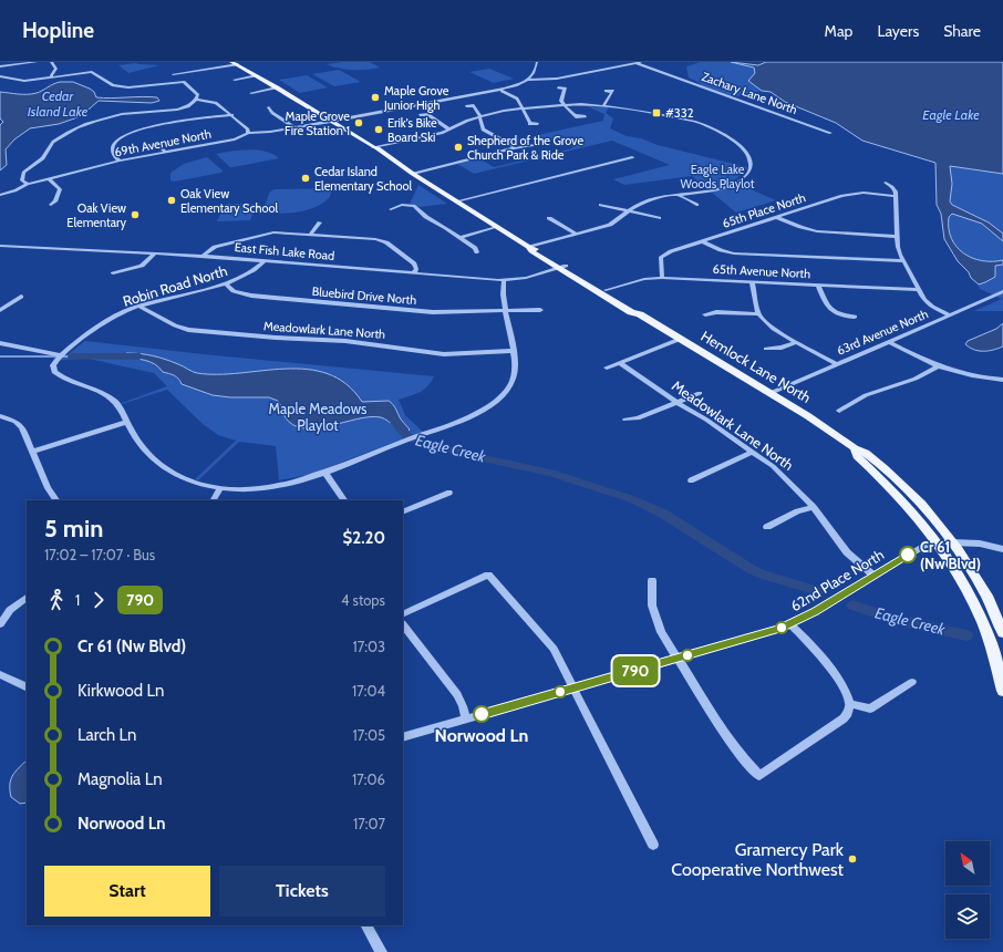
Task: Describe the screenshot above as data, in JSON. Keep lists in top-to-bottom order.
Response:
{
  "streets": {
    "main road": ["Hemlock Lane North"],
    "street": [
      "Zachary Lane North",
      "69th Avenue North",
      "65th Place North",
      "East Fish Lake Road",
      "65th Avenue North",
      "Robin Road North",
      "Bluebird Drive North",
      "Meadowlark Lane North",
      "63rd Avenue North",
      "62nd Place North"
    ]
  },
  "crossings": [
    ["69th Avenue North", "Hemlock Lane North"],
    ["65th Place North", "65th Avenue North"],
    ["East Fish Lake Road", "Robin Road North"],
    ["East Fish Lake Road", "Hemlock Lane North"],
    ["65th Avenue North", "Hemlock Lane North"],
    ["Robin Road North", "Bluebird Drive North"],
    ["Robin Road North", "Meadowlark Lane North"],
    ["Meadowlark Lane North", "62nd Place North"],
    ["63rd Avenue North", "Hemlock Lane North"],
    ["Hemlock Lane North", "62nd Place North"]
  ],
  "water": ["Cedar Island Lake", "Eagle Lake", "Eagle Creek"],
  "parks": ["Eagle Lake Woods Playlot", "Maple Meadows Playlot"],
  "places": {
    "other": [
      "Maple Grove Junior High",
      "Maple Grove Fire Station 1",
      "Erik's Bike Board Ski",
      "Shepherd of the Grove Church Park & Ride",
      "Cedar Island Elementary School",
      "Oak View Elementary School",
      "Oak View Elementary",
      "Cr 61 (Nw Blvd)",
      "Norwood Ln",
      "Gramercy Park Cooperative Northwest"
    ],
    "transit": ["#332"]
  },
  "lines": ["bus line 790"],
  "north": "top left",
  "page": {
    "header": "Hopline",
    "nav": ["Map", "Layers", "Share"],
    "on_map": "790",
    "heading": ["5 min", "17:02 – 17:07 · Bus", "$2.20"],
    "legs": ["1", "790", "4 stops"],
    "list": [
      {
        "name": "Cr 61 (Nw Blvd)",
        "value": "17:03"
      },
      {
        "name": "Kirkwood Ln",
        "value": "17:04"
      },
      {
        "name": "Larch Ln",
        "value": "17:05"
      },
      {
        "name": "Magnolia Ln",
        "value": "17:06"
      },
      {
        "name": "Norwood Ln",
        "value": "17:07"
      }
    ],
    "buttons": ["Start", "Tickets"]
  }
}
